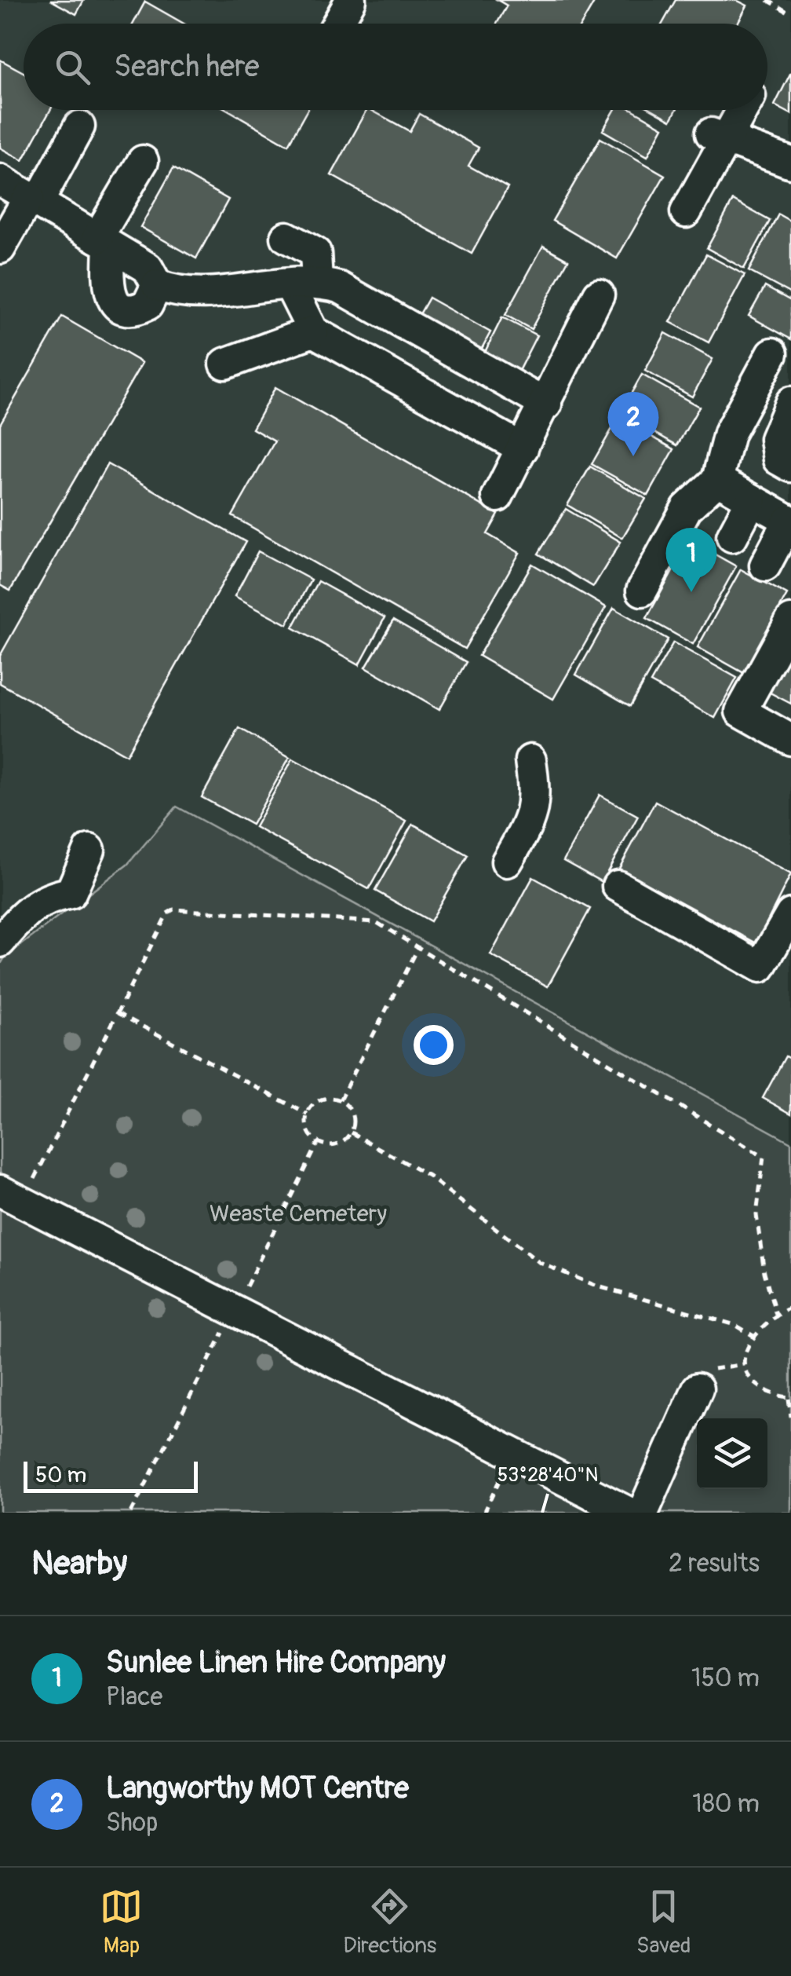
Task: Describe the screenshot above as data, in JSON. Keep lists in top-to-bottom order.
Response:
{
  "parks": ["Weaste Cemetery"],
  "scale_bar": "50 m",
  "page": {
    "search": "Search here",
    "pins": ["2", "1"],
    "scale": "50 m",
    "heading": ["Nearby", "2 results"],
    "list": [
      {
        "mark": "1",
        "name": "Sunlee Linen Hire Company",
        "note": "Place",
        "value": "150 m"
      },
      {
        "mark": "2",
        "name": "Langworthy MOT Centre",
        "note": "Shop",
        "value": "180 m"
      }
    ],
    "nav": ["Map", "Directions", "Saved"]
  },
  "coordinates": ["53°28'40\"N"]
}
